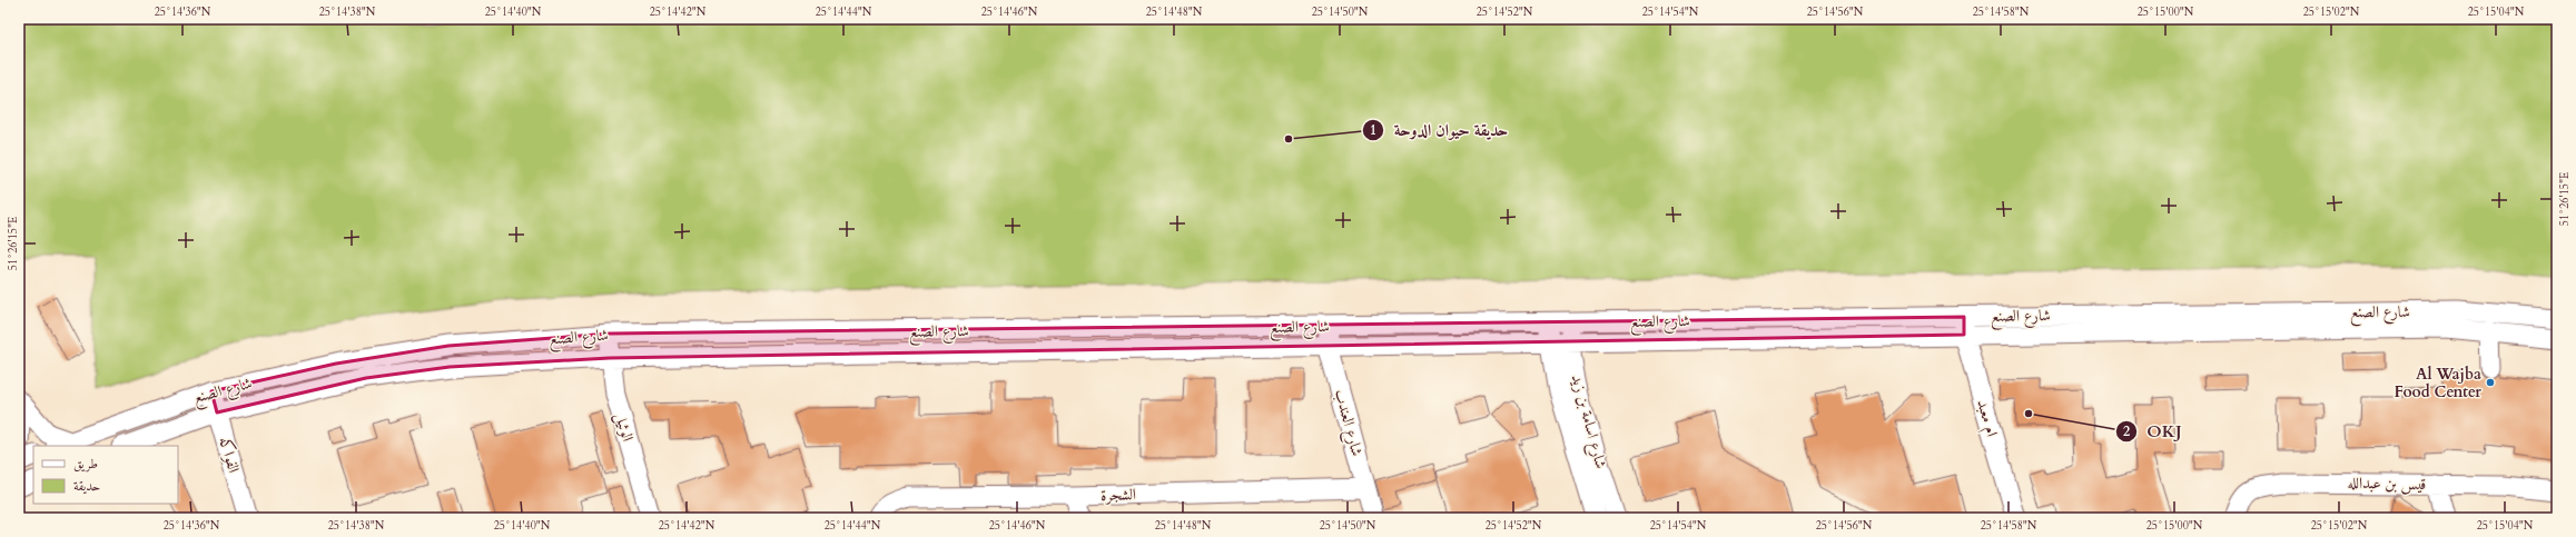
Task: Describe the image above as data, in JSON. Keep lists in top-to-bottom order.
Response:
{
  "streets": {
    "street": [
      "شارع الصنع",
      "ام معبد",
      "شارع اسامة بن زيد",
      "شارع العندب",
      "الوثيل",
      "الفواكه",
      "قيس بن عبدالله",
      "الشجرة"
    ]
  },
  "crossings": [
    ["شارع الصنع", "ام معبد"],
    ["شارع الصنع", "شارع اسامة بن زيد"],
    ["شارع الصنع", "شارع العندب"],
    ["شارع الصنع", "الوثيل"],
    ["شارع الصنع", "الفواكه"],
    ["شارع العندب", "الشجرة"]
  ],
  "places": ["حديقة حيوان الدوحة", "Al Wajba Food Center", "OKJ"],
  "legend": ["طريق", "حديقة"],
  "coordinates": [
    "25°14'36\"N",
    "25°14'38\"N",
    "25°14'40\"N",
    "25°14'42\"N",
    "25°14'44\"N",
    "25°14'46\"N",
    "25°14'48\"N",
    "25°14'50\"N",
    "25°14'52\"N",
    "25°14'54\"N",
    "25°14'56\"N",
    "25°14'58\"N",
    "25°15'00\"N",
    "25°15'02\"N",
    "25°15'04\"N",
    "51°26'15\"E"
  ]
}
